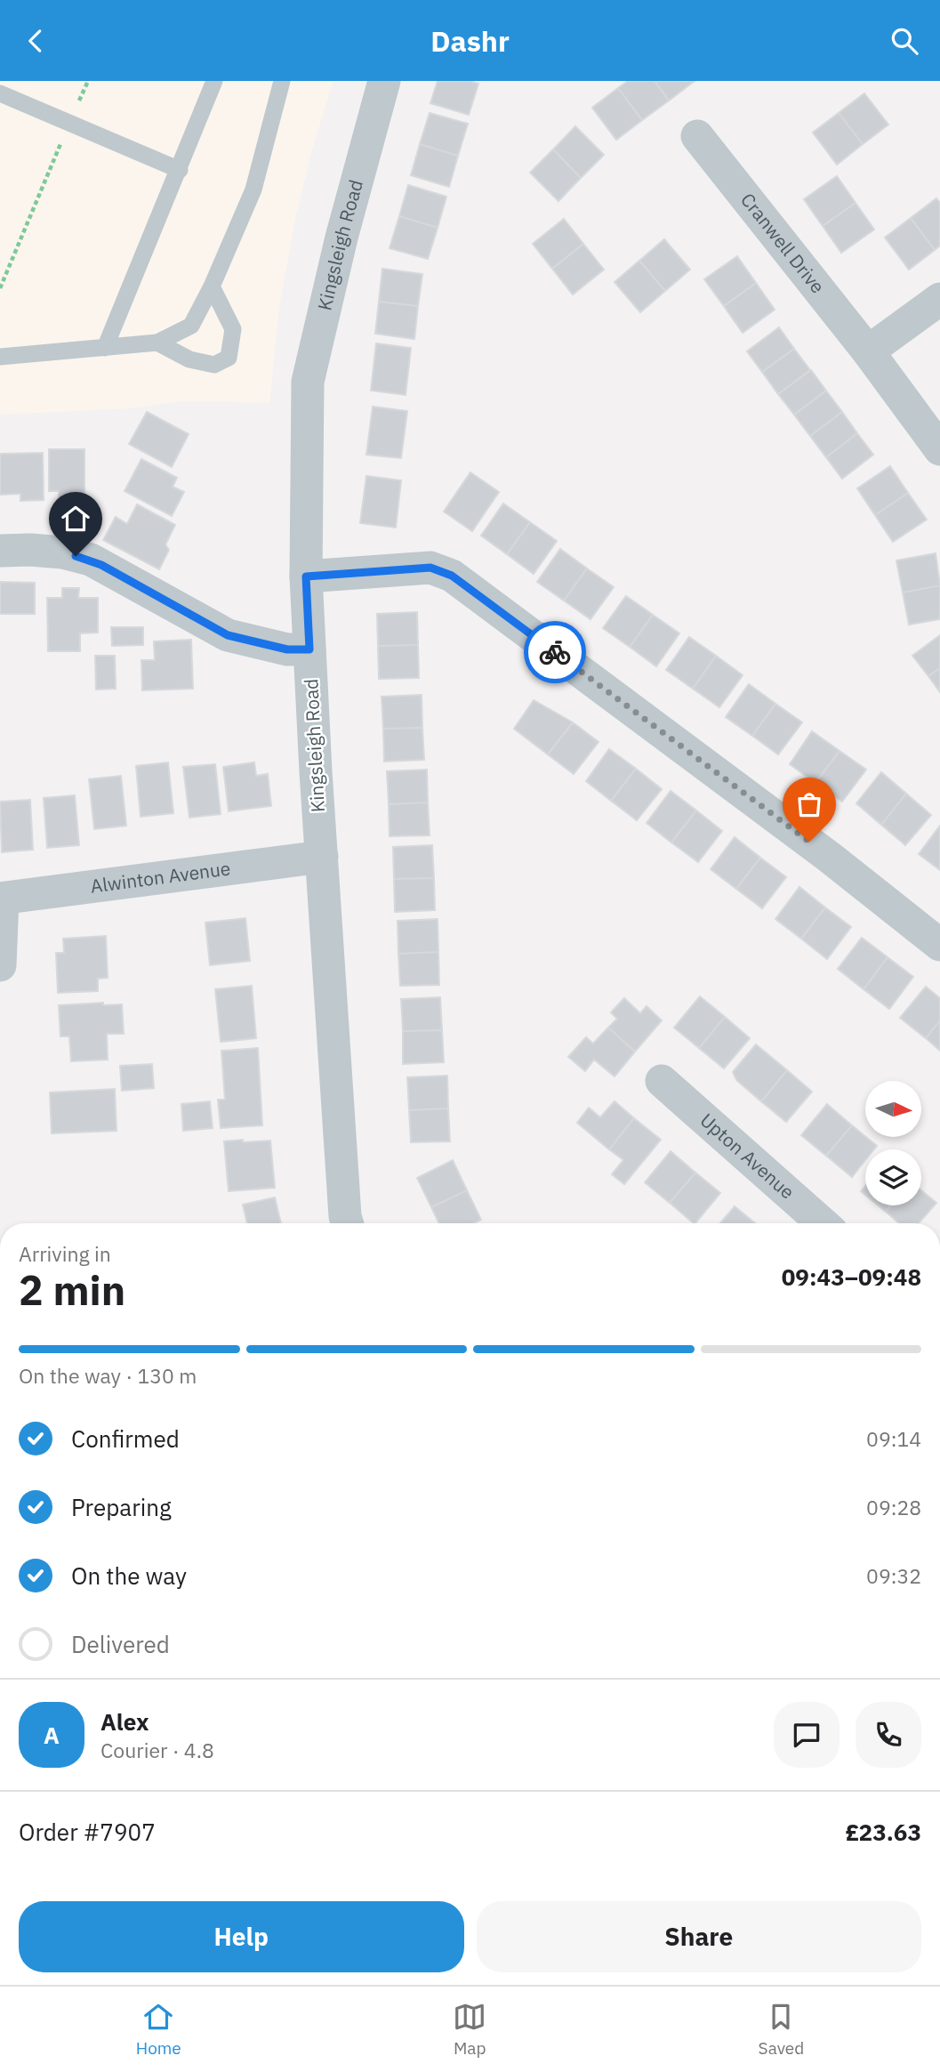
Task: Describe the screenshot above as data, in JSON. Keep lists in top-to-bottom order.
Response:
{
  "streets": {
    "street": [
      "Cranwell Drive",
      "Kingsleigh Road",
      "Alwinton Avenue",
      "Upton Avenue"
    ]
  },
  "crossings": [
    ["Kingsleigh Road", "Alwinton Avenue"]
  ],
  "north": "right",
  "page": {
    "header": "Dashr",
    "heading": ["2 min", "Arriving in", "09:43–09:48"],
    "panel": [
      "Alex",
      "Courier · 4.8",
      "Order #7907",
      "£23.63"
    ],
    "bar": "On the way · 130 m",
    "list": [
      ["Confirmed", "09:14"],
      ["Preparing", "09:28"],
      ["On the way", "09:32"],
      "Delivered"
    ],
    "round": "A",
    "buttons": ["Help", "Share"],
    "tabs": ["Home", "Map", "Saved"]
  }
}
